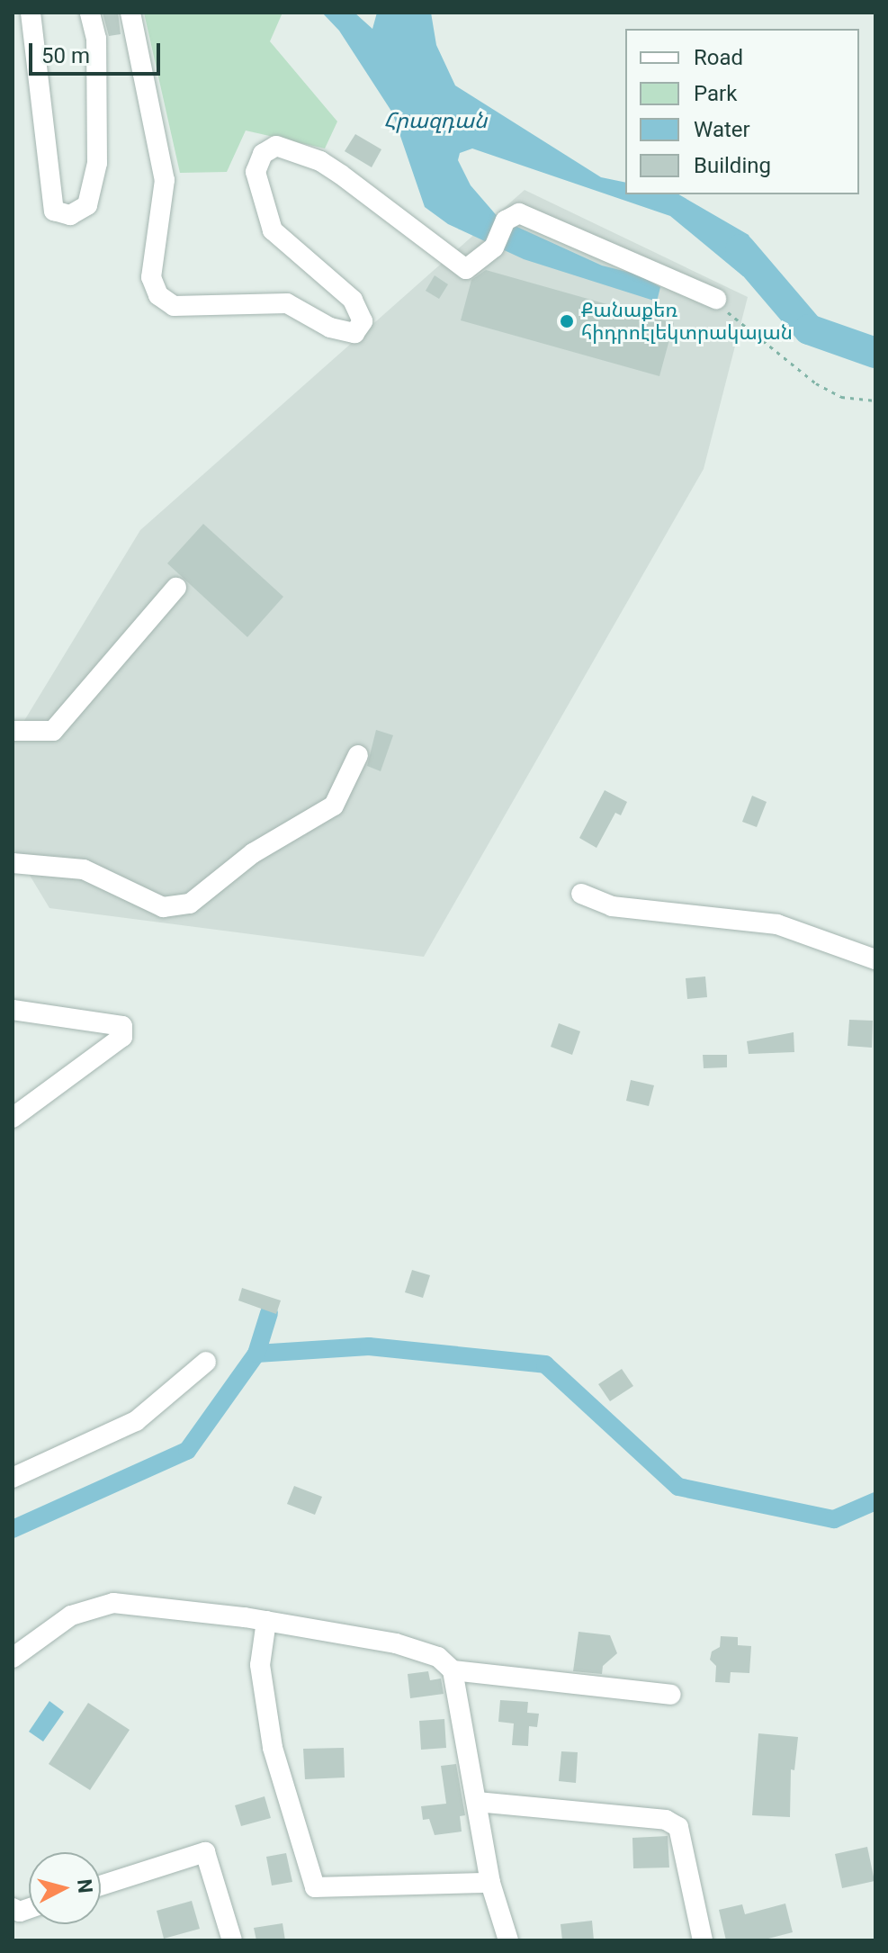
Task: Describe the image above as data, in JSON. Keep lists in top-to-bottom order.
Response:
{
  "water": ["Հրազդան"],
  "places": ["Քանաքեռ հիդրոէլեկտրակայան"],
  "legend": [
    "Road",
    "Park",
    "Water",
    "Building"
  ],
  "scale_bar": "50 m",
  "north": "right"
}
